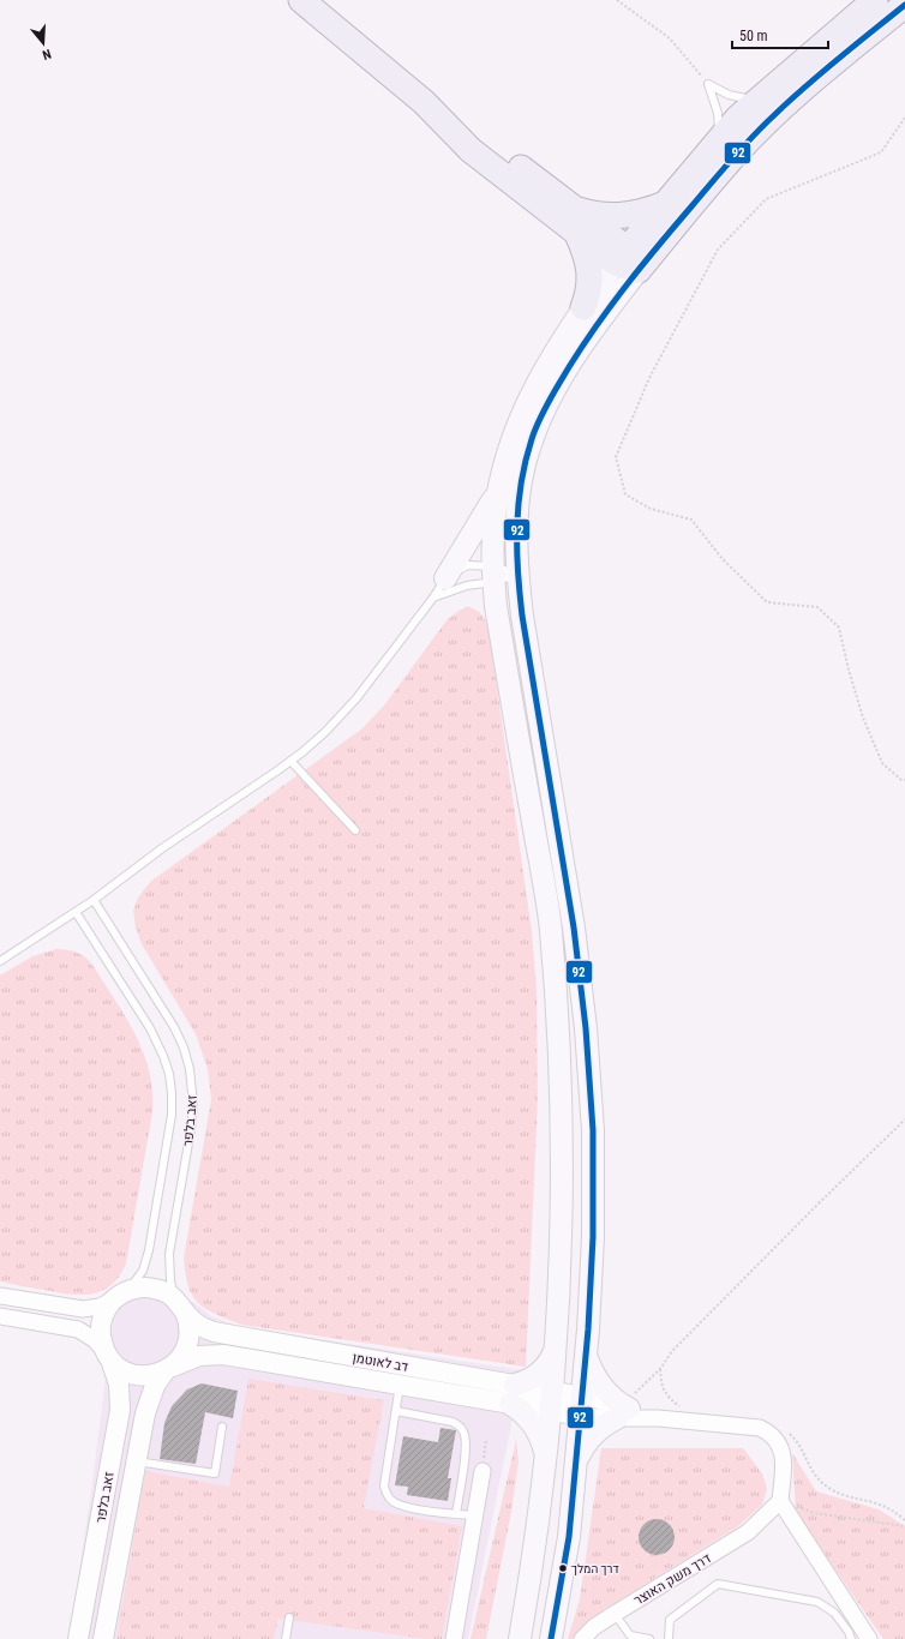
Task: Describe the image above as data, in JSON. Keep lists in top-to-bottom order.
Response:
{
  "streets": {
    "street": ["זאב בלפר", "דב לאוטמן", "דרך משק האוצר"]
  },
  "crossings": [
    ["זאב בלפר", "דב לאוטמן"]
  ],
  "places": ["דרך המלך"],
  "lines": ["transit line 92"],
  "scale_bar": "50 m",
  "north": "bottom"
}
